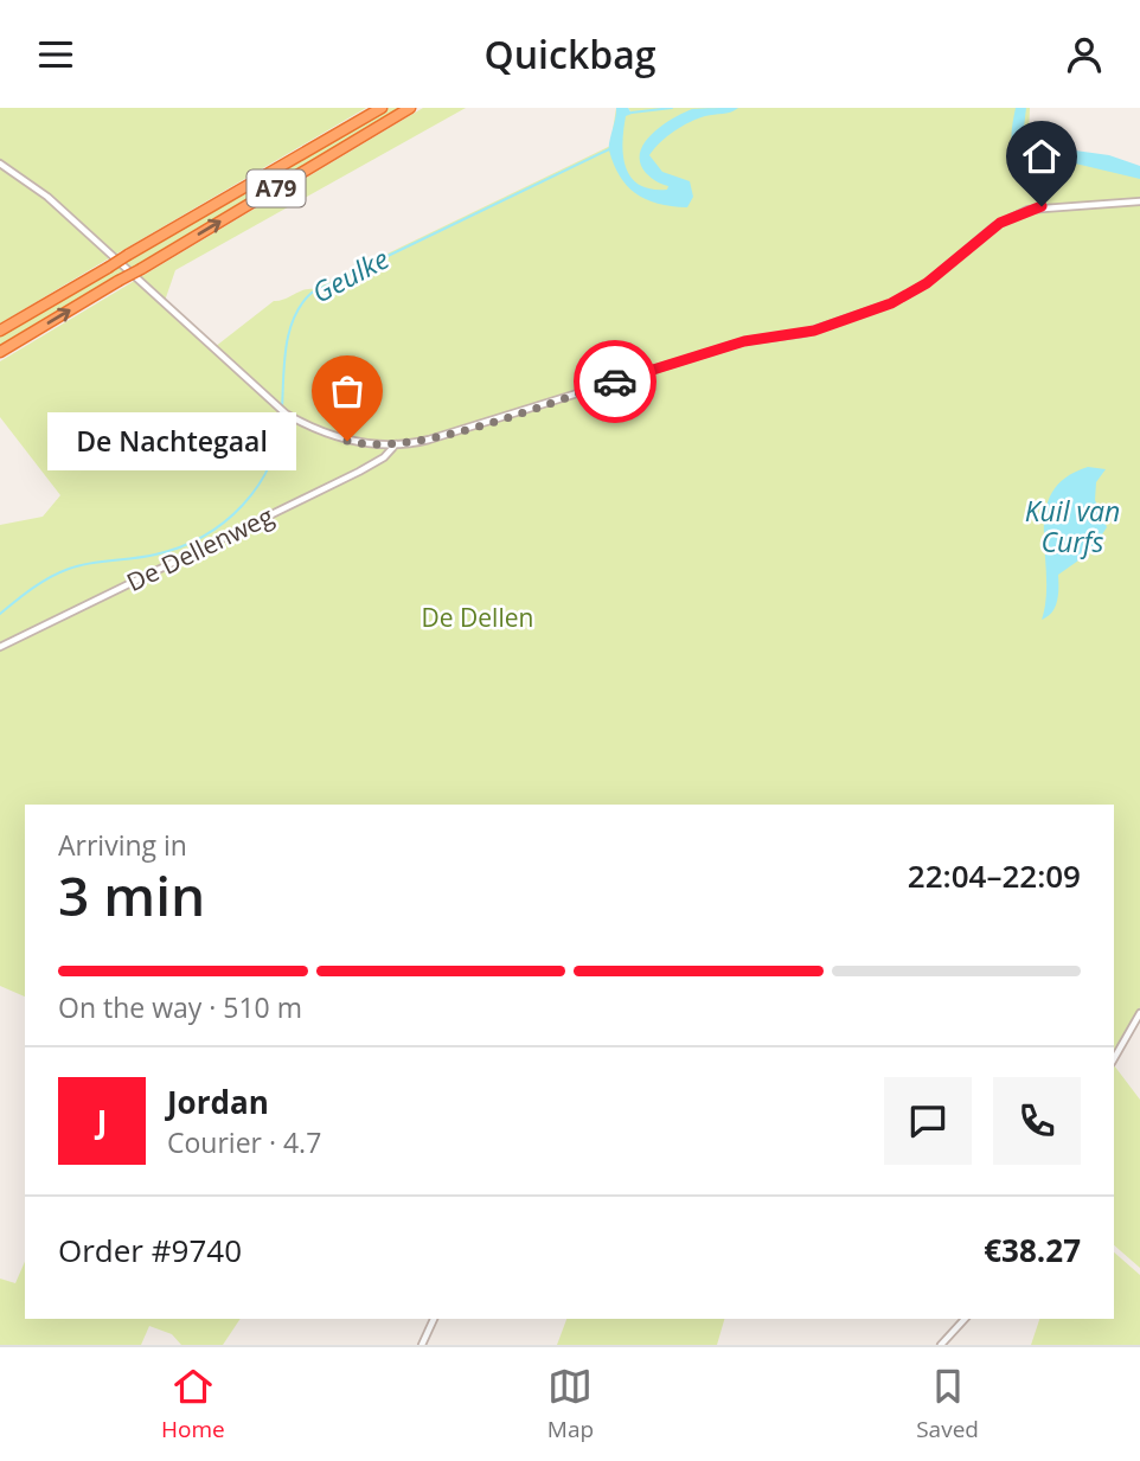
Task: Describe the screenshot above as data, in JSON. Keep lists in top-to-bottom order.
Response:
{
  "streets": {
    "highway": ["A79"],
    "street": ["De Dellenweg"]
  },
  "water": ["Geulke", "Kuil van Curfs"],
  "parks": ["De Dellen"],
  "places": ["De Nachtegaal"],
  "page": {
    "header": "Quickbag",
    "bubble": "De Nachtegaal",
    "heading": ["3 min", "Arriving in", "22:04–22:09"],
    "panel": [
      "Jordan",
      "Courier · 4.7",
      "Order #9740",
      "€38.27"
    ],
    "bar": "On the way · 510 m",
    "round": "J",
    "tabs": ["Home", "Map", "Saved"]
  }
}
